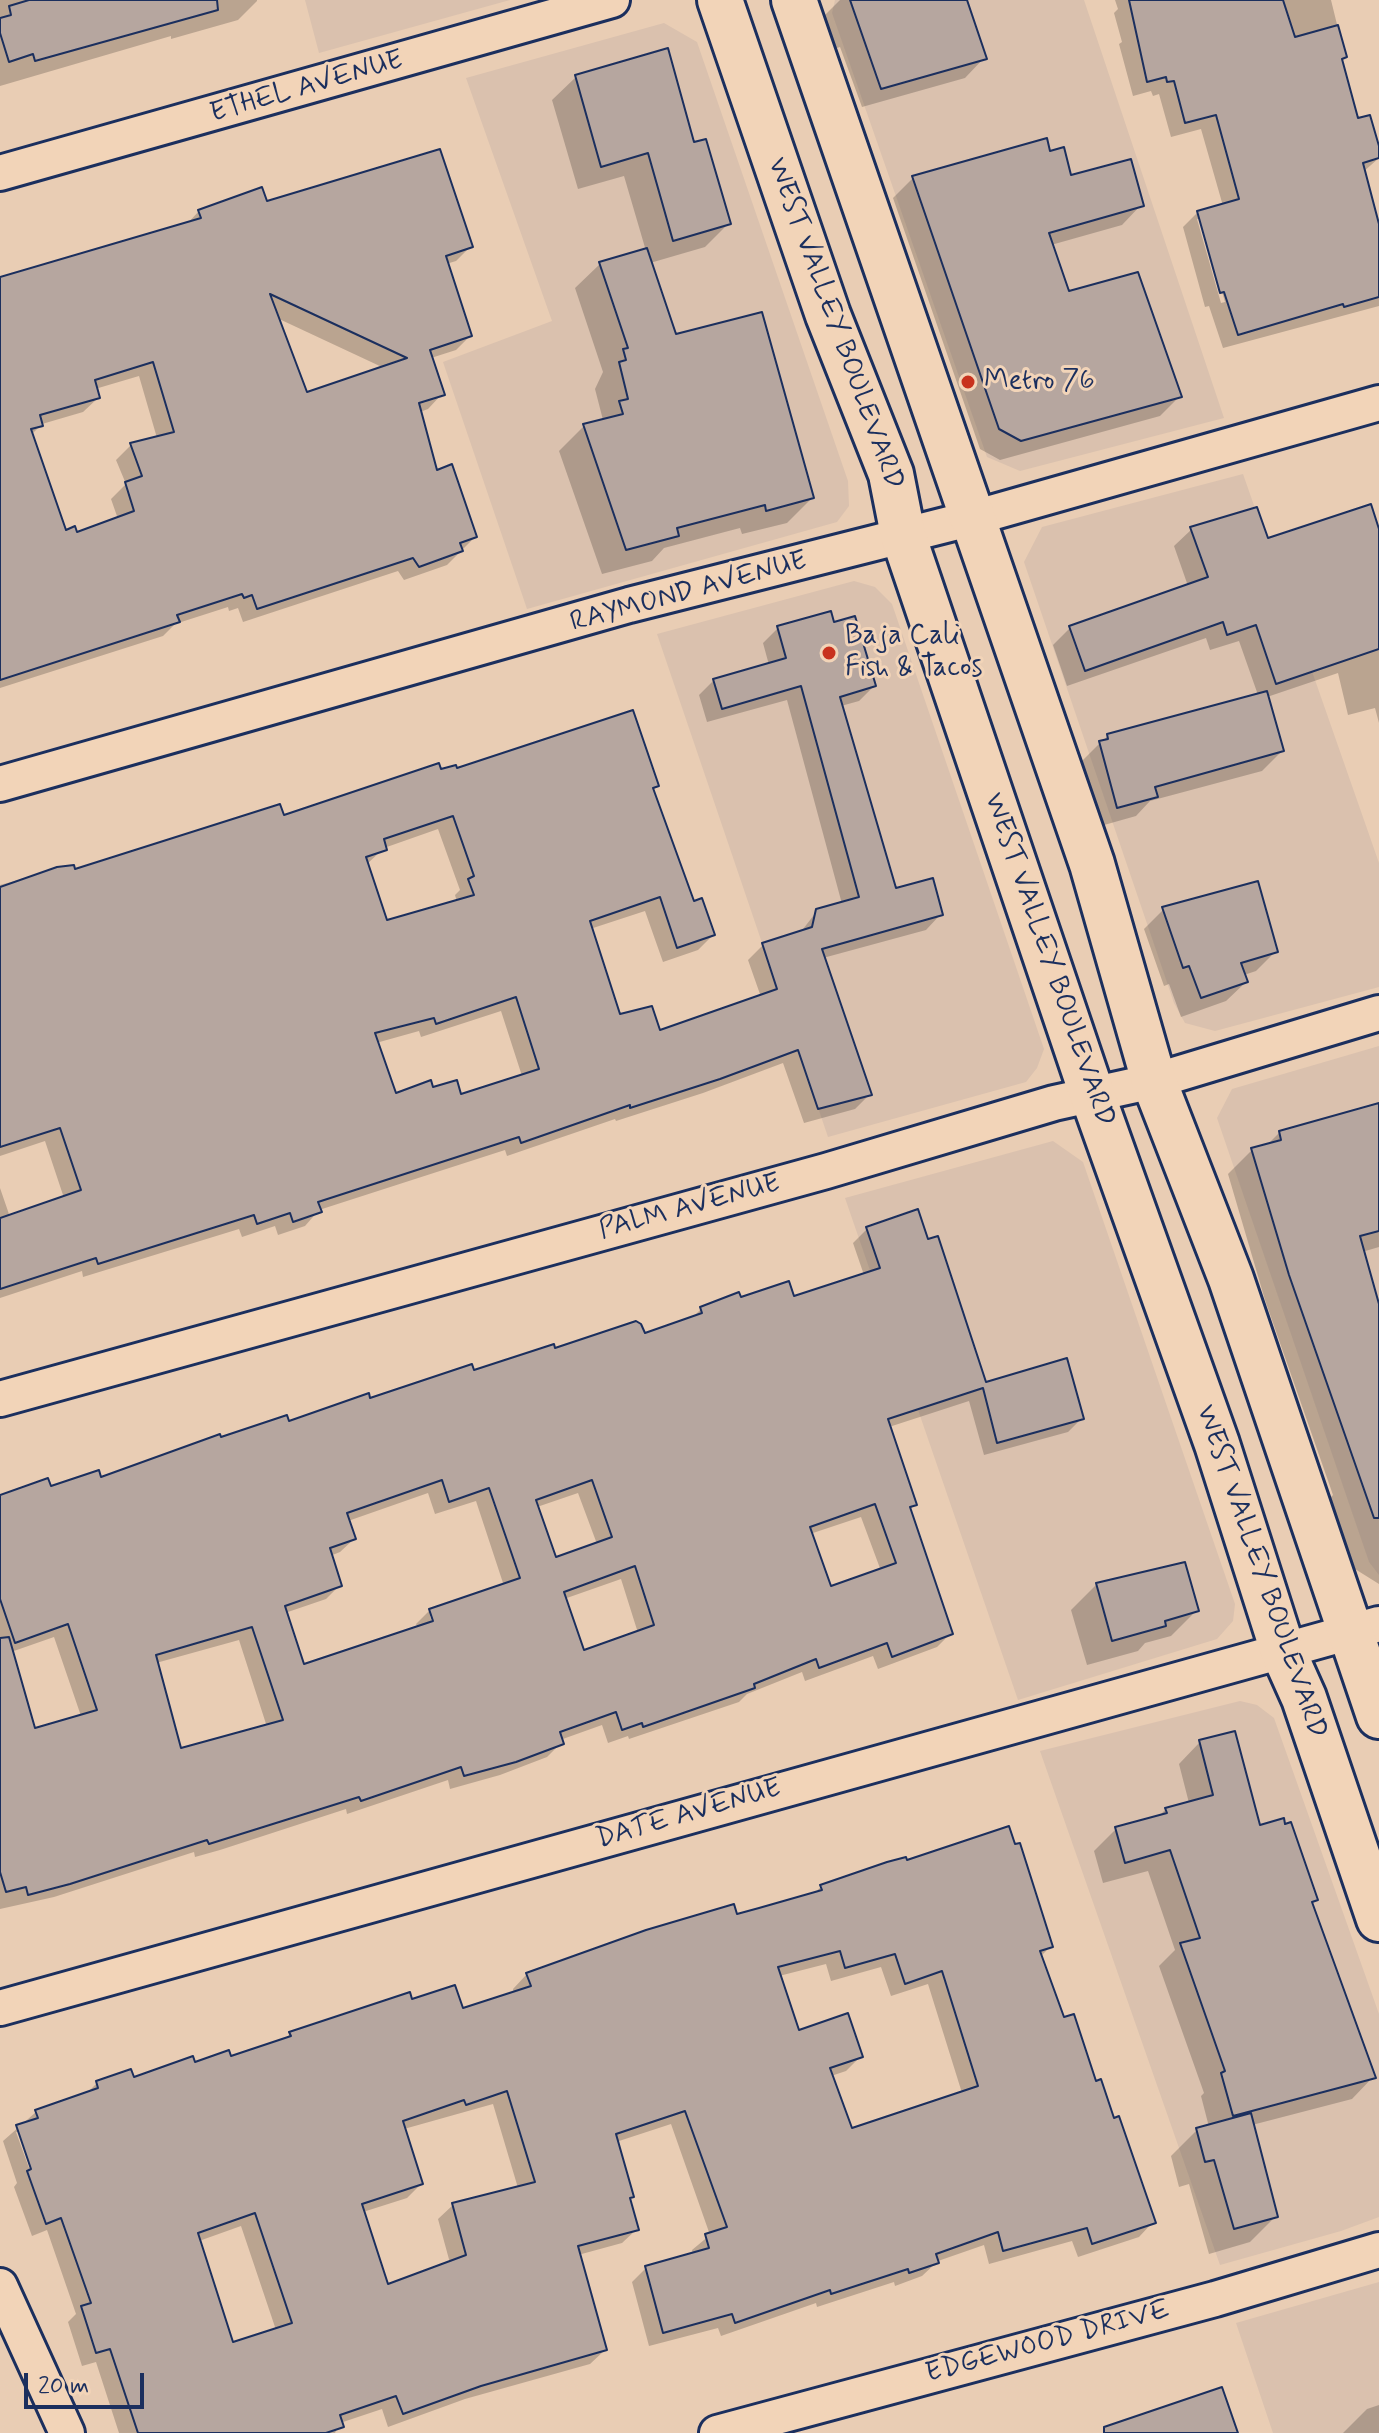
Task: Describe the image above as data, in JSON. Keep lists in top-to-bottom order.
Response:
{
  "streets": {
    "main road": ["WEST VALLEY BOULEVARD"],
    "street": [
      "ETHEL AVENUE",
      "RAYMOND AVENUE",
      "PALM AVENUE",
      "DATE AVENUE",
      "EDGEWOOD DRIVE"
    ]
  },
  "crossings": [
    ["WEST VALLEY BOULEVARD", "RAYMOND AVENUE"],
    ["WEST VALLEY BOULEVARD", "PALM AVENUE"],
    ["WEST VALLEY BOULEVARD", "DATE AVENUE"]
  ],
  "places": ["Metro 76", "Baja Cali Fish & Tacos"],
  "scale_bar": "20 m"
}
